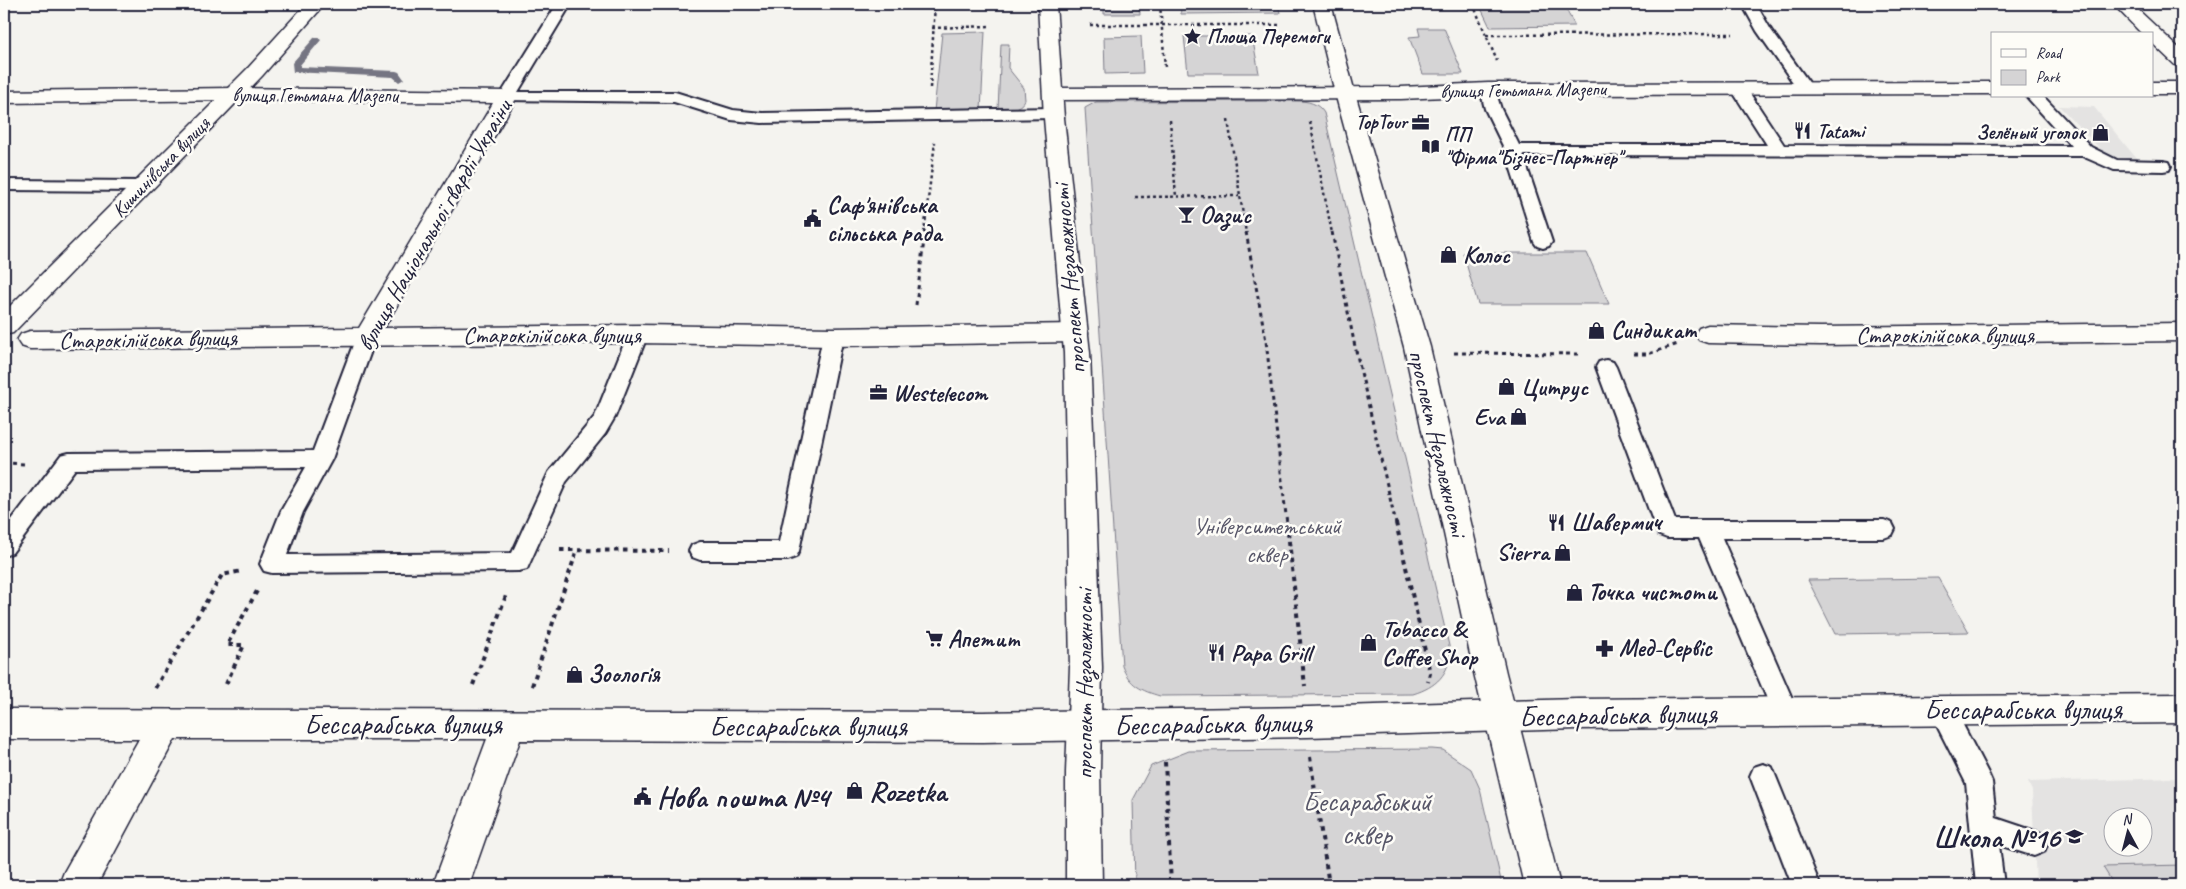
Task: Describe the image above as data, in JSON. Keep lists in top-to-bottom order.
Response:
{
  "streets": {
    "street": [
      "вулиця Гетьмана Мазепи",
      "Кишинівська вулиця",
      "вулиця Національної гвардії України",
      "проспект Незалежності",
      "Старокілійська вулиця",
      "Бессарабська вулиця"
    ]
  },
  "crossings": [
    ["вулиця Гетьмана Мазепи", "Кишинівська вулиця"],
    ["вулиця Гетьмана Мазепи", "вулиця Національної гвардії України"],
    ["вулиця Гетьмана Мазепи", "проспект Незалежності"],
    ["вулиця Національної гвардії України", "Старокілійська вулиця"],
    ["проспект Незалежності", "Старокілійська вулиця"],
    ["проспект Незалежності", "Бессарабська вулиця"]
  ],
  "parks": ["Університетський сквер", "Бесарабський сквер"],
  "places": {
    "place": ["Площа Перемоги"],
    "office": ["TopTour", "Westelecom"],
    "restaurant": ["Tatami", "Шавермич", "Papa Grill"],
    "shop": [
      "Зелёный уголок",
      "Колос",
      "Синдикат",
      "Цитрус",
      "Eva",
      "Sierra",
      "Точка чистоти",
      "Tobacco & Coffee Shop",
      "Зоологія",
      "Rozetka"
    ],
    "library": ["ПП \"Фірма\"Бізнес-Партнер\""],
    "bar": ["Оазис"],
    "public building": ["Саф'янівська сільська рада", "Нова пошта №4"],
    "supermarket": ["Апетит"],
    "pharmacy": ["Мед-Сервіс"],
    "school or university": ["Школа №16"]
  },
  "legend": ["Road", "Park"],
  "north": "top"
}
